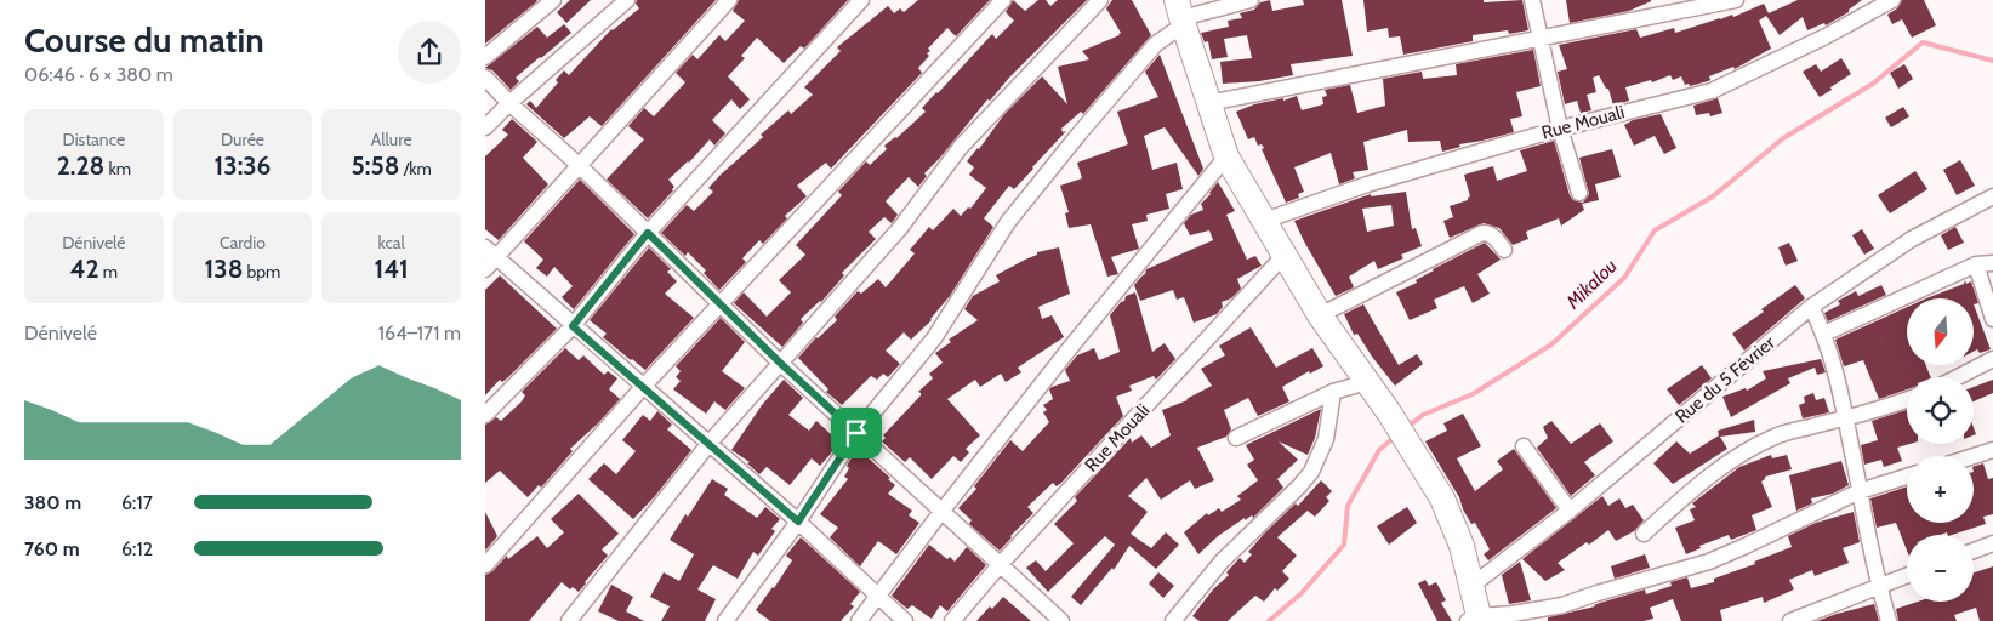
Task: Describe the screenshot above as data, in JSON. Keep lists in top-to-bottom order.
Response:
{
  "streets": {
    "street": ["Rue Mouali", "Rue du 5 Février"]
  },
  "water": ["Mikalou"],
  "north": "bottom",
  "page": {
    "heading": ["Course du matin", "06:46 · 6 × 380 m"],
    "stats": [
      ["Distance", "2.28 km"],
      ["Durée", "13:36"],
      ["Allure", "5:58 /km"],
      ["Dénivelé", "42 m"],
      ["Cardio", "138 bpm"],
      ["kcal", "141"]
    ],
    "map_buttons": ["+", "−"],
    "chart": ["Dénivelé", "164–171 m"],
    "list": [
      {
        "name": "380 m",
        "note": "6:17"
      },
      {
        "name": "760 m",
        "note": "6:12"
      }
    ]
  }
}
